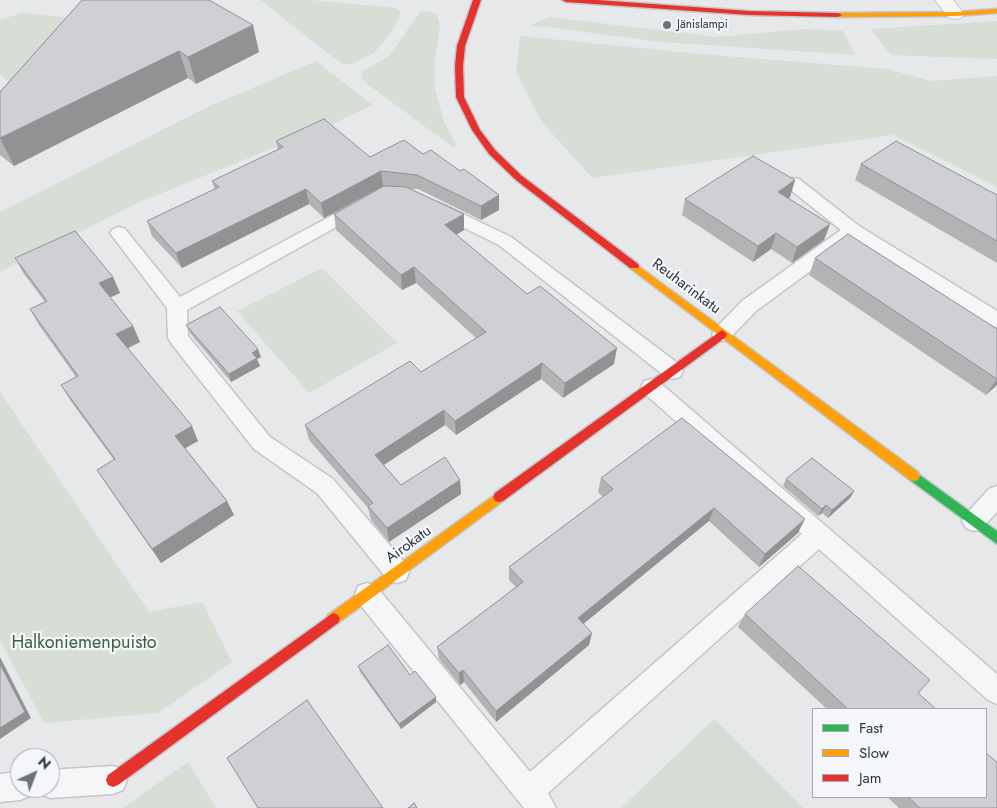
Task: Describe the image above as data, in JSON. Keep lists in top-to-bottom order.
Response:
{
  "streets": {
    "street": ["Reuharinkatu", "Airokatu"]
  },
  "crossings": [
    ["Reuharinkatu", "Airokatu"]
  ],
  "parks": ["Halkoniemenpuisto"],
  "places": ["Jänislampi"],
  "legend": ["Fast", "Slow", "Jam"],
  "north": "top right"
}
